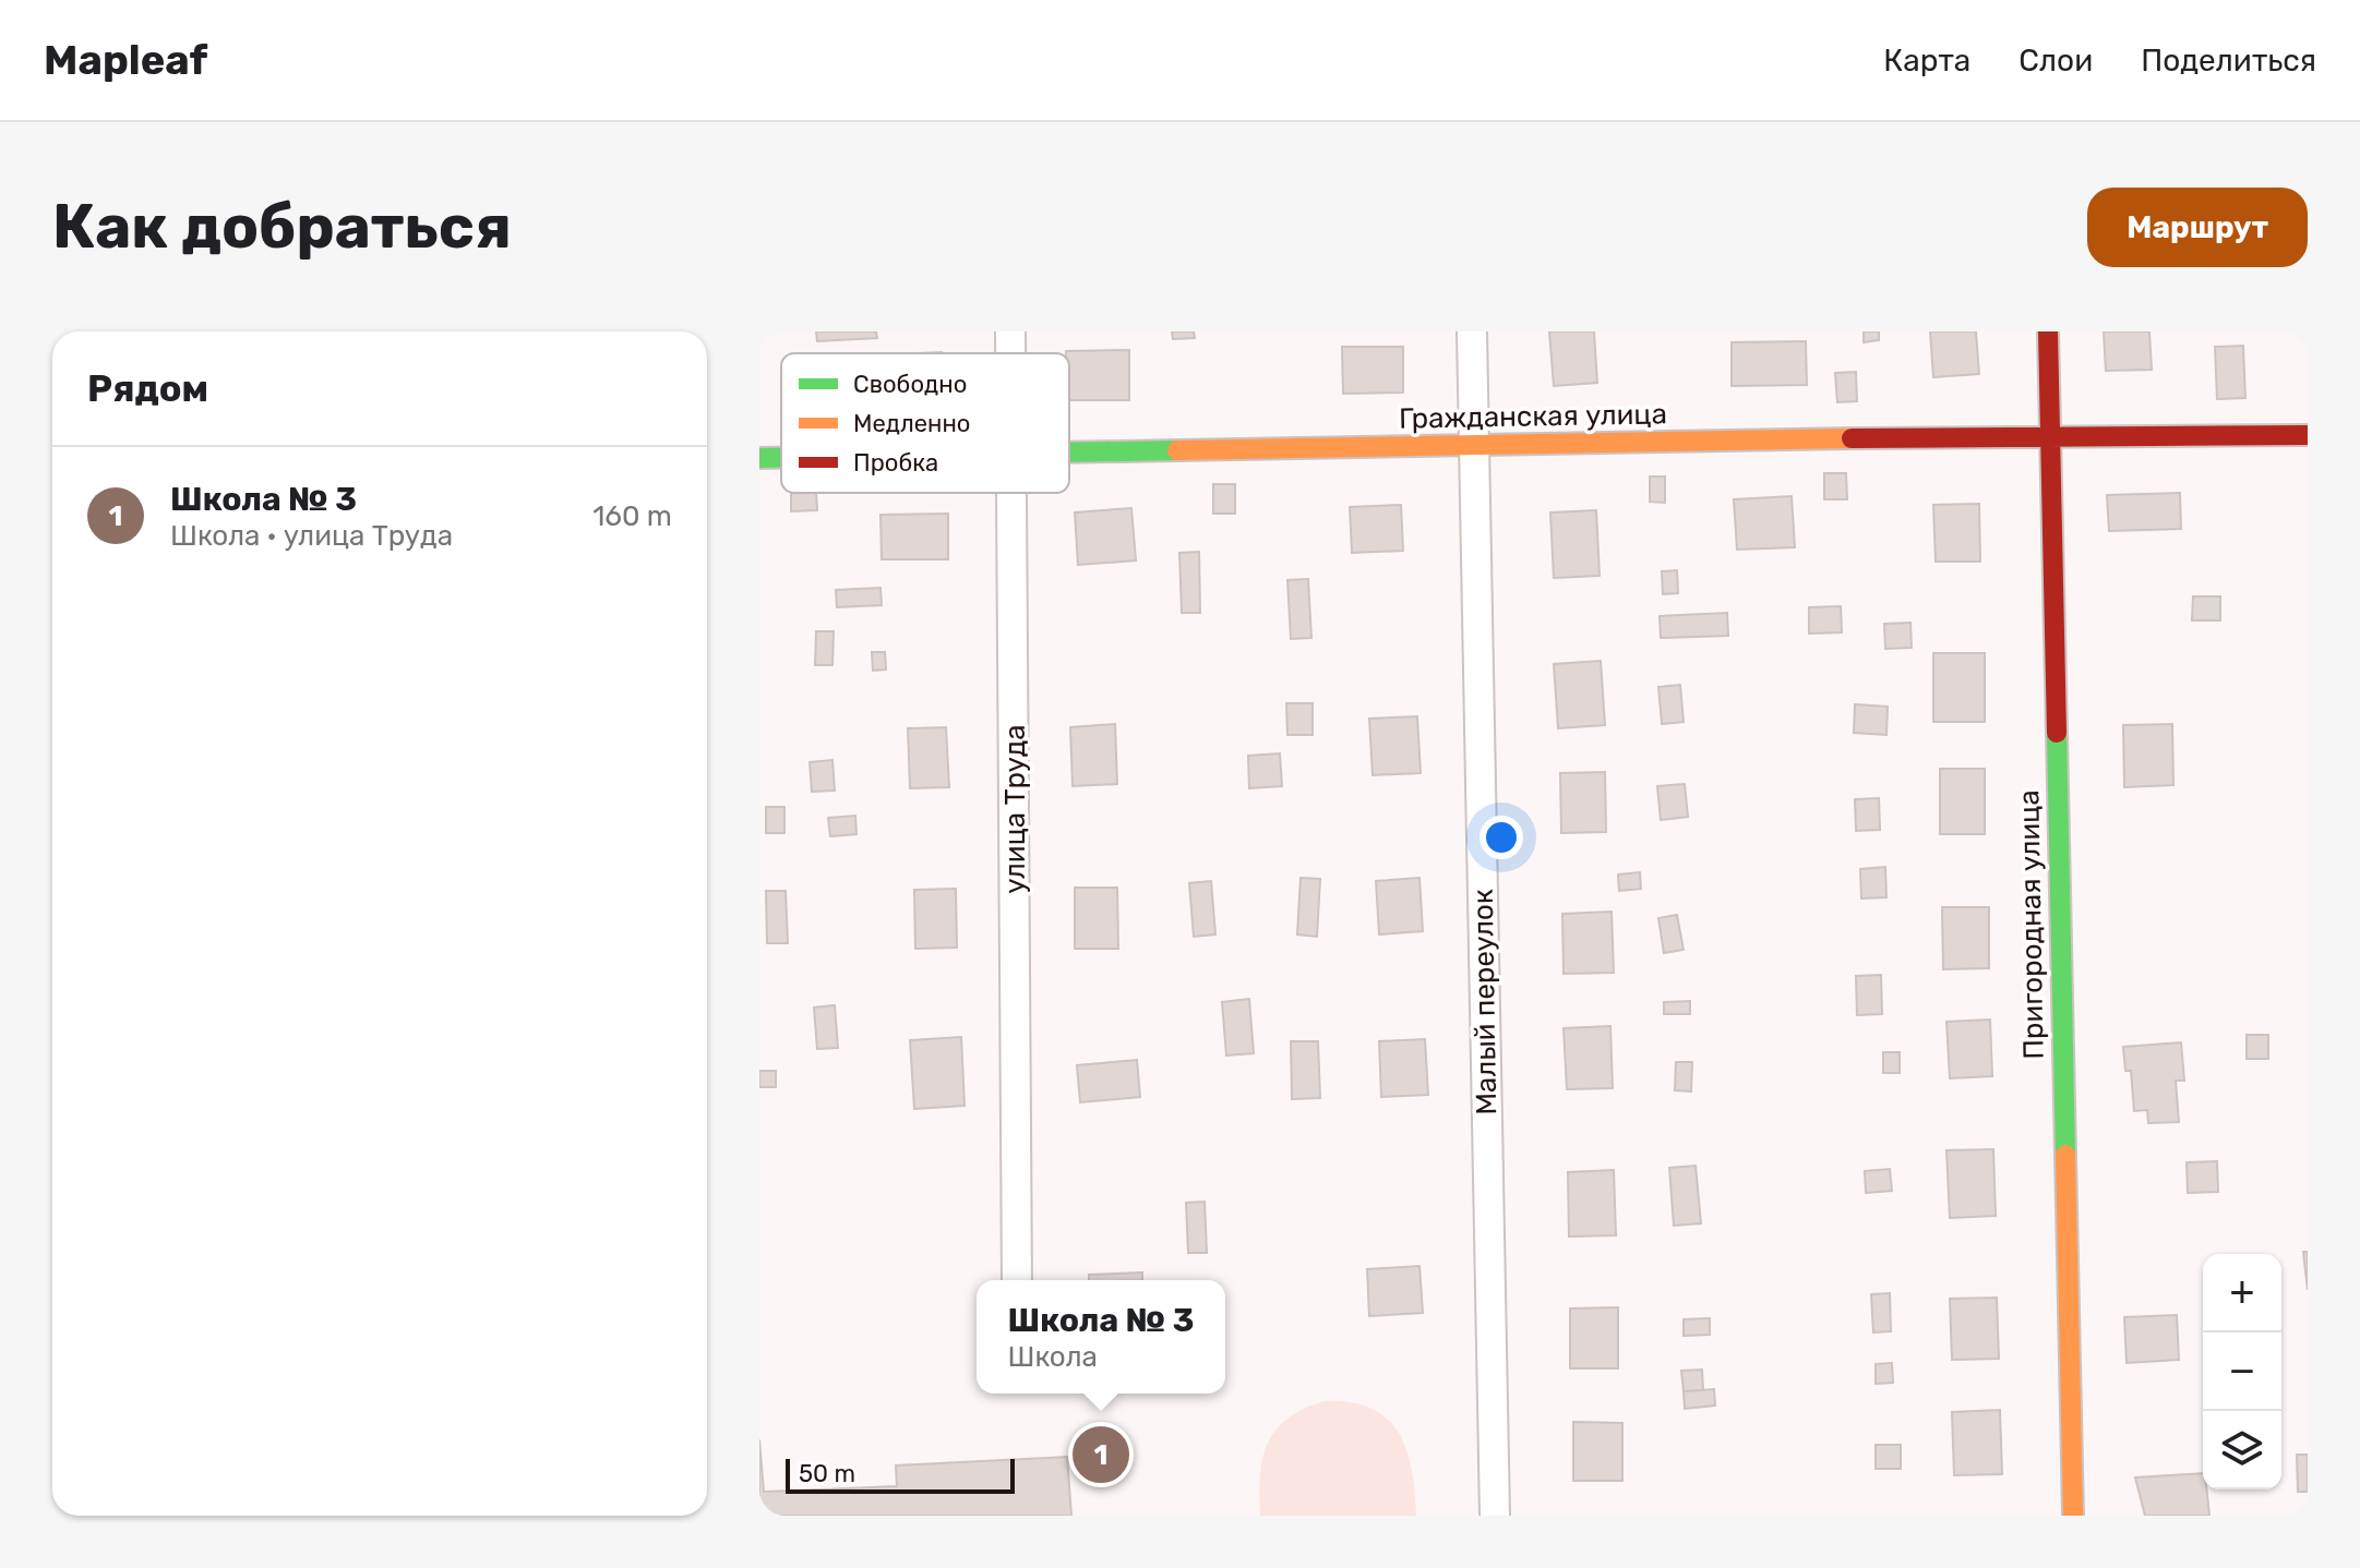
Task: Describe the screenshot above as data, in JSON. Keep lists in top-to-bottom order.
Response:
{
  "streets": {
    "street": [
      "Гражданская улица",
      "улица Труда",
      "Пригородная улица",
      "Малый переулок"
    ]
  },
  "crossings": [
    ["Гражданская улица", "Пригородная улица"],
    ["Гражданская улица", "Малый переулок"]
  ],
  "legend": ["Свободно", "Медленно", "Пробка"],
  "scale_bar": "50 m",
  "page": {
    "header": "Mapleaf",
    "nav": ["Карта", "Слои", "Поделиться"],
    "buttons": "Маршрут",
    "title": "Как добраться",
    "heading": "Рядом",
    "list": [
      {
        "mark": "1",
        "name": "Школа № 3",
        "note": "Школа · улица Труда",
        "value": "160 m"
      }
    ],
    "map_buttons": ["+", "−"],
    "popup": ["Школа № 3", "Школа"],
    "pins": "1",
    "scale": "50 m"
  }
}
